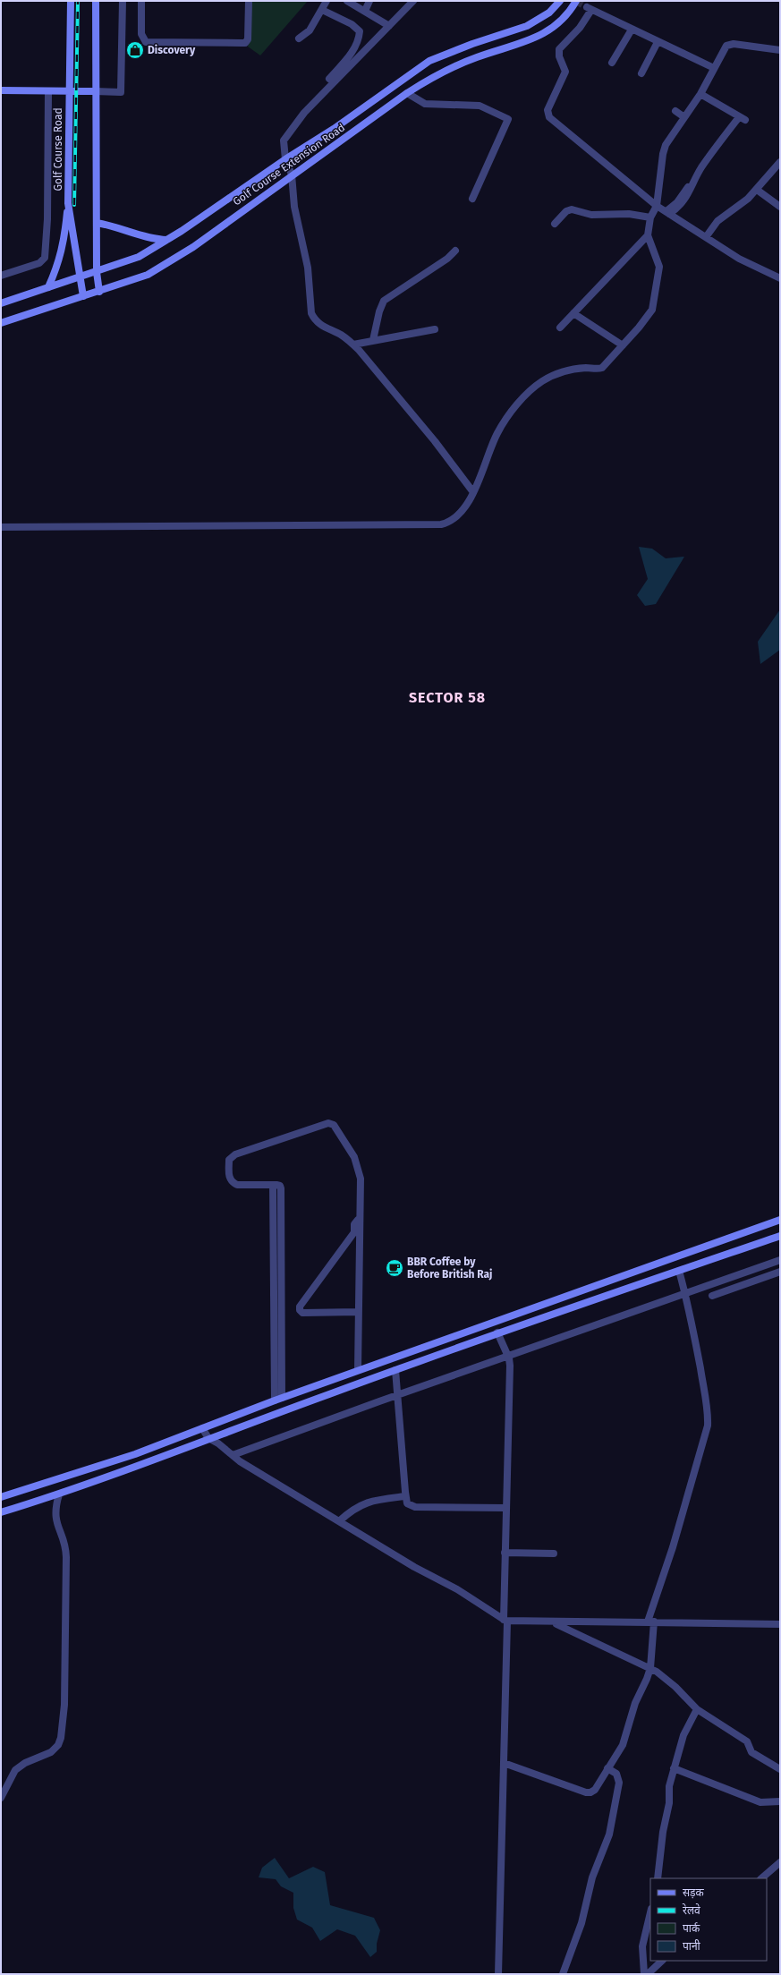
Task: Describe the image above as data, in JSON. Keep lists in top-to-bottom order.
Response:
{
  "streets": {
    "main road": ["Golf Course Road", "Golf Course Extension Road"]
  },
  "crossings": [
    ["Golf Course Road", "Golf Course Extension Road"]
  ],
  "districts": ["SECTOR 58"],
  "places": {
    "shop": ["Discovery"],
    "cafe": ["BBR Coffee by Before British Raj"]
  },
  "legend": [
    "सड़क",
    "रेलवे",
    "पार्क",
    "पानी"
  ]
}
